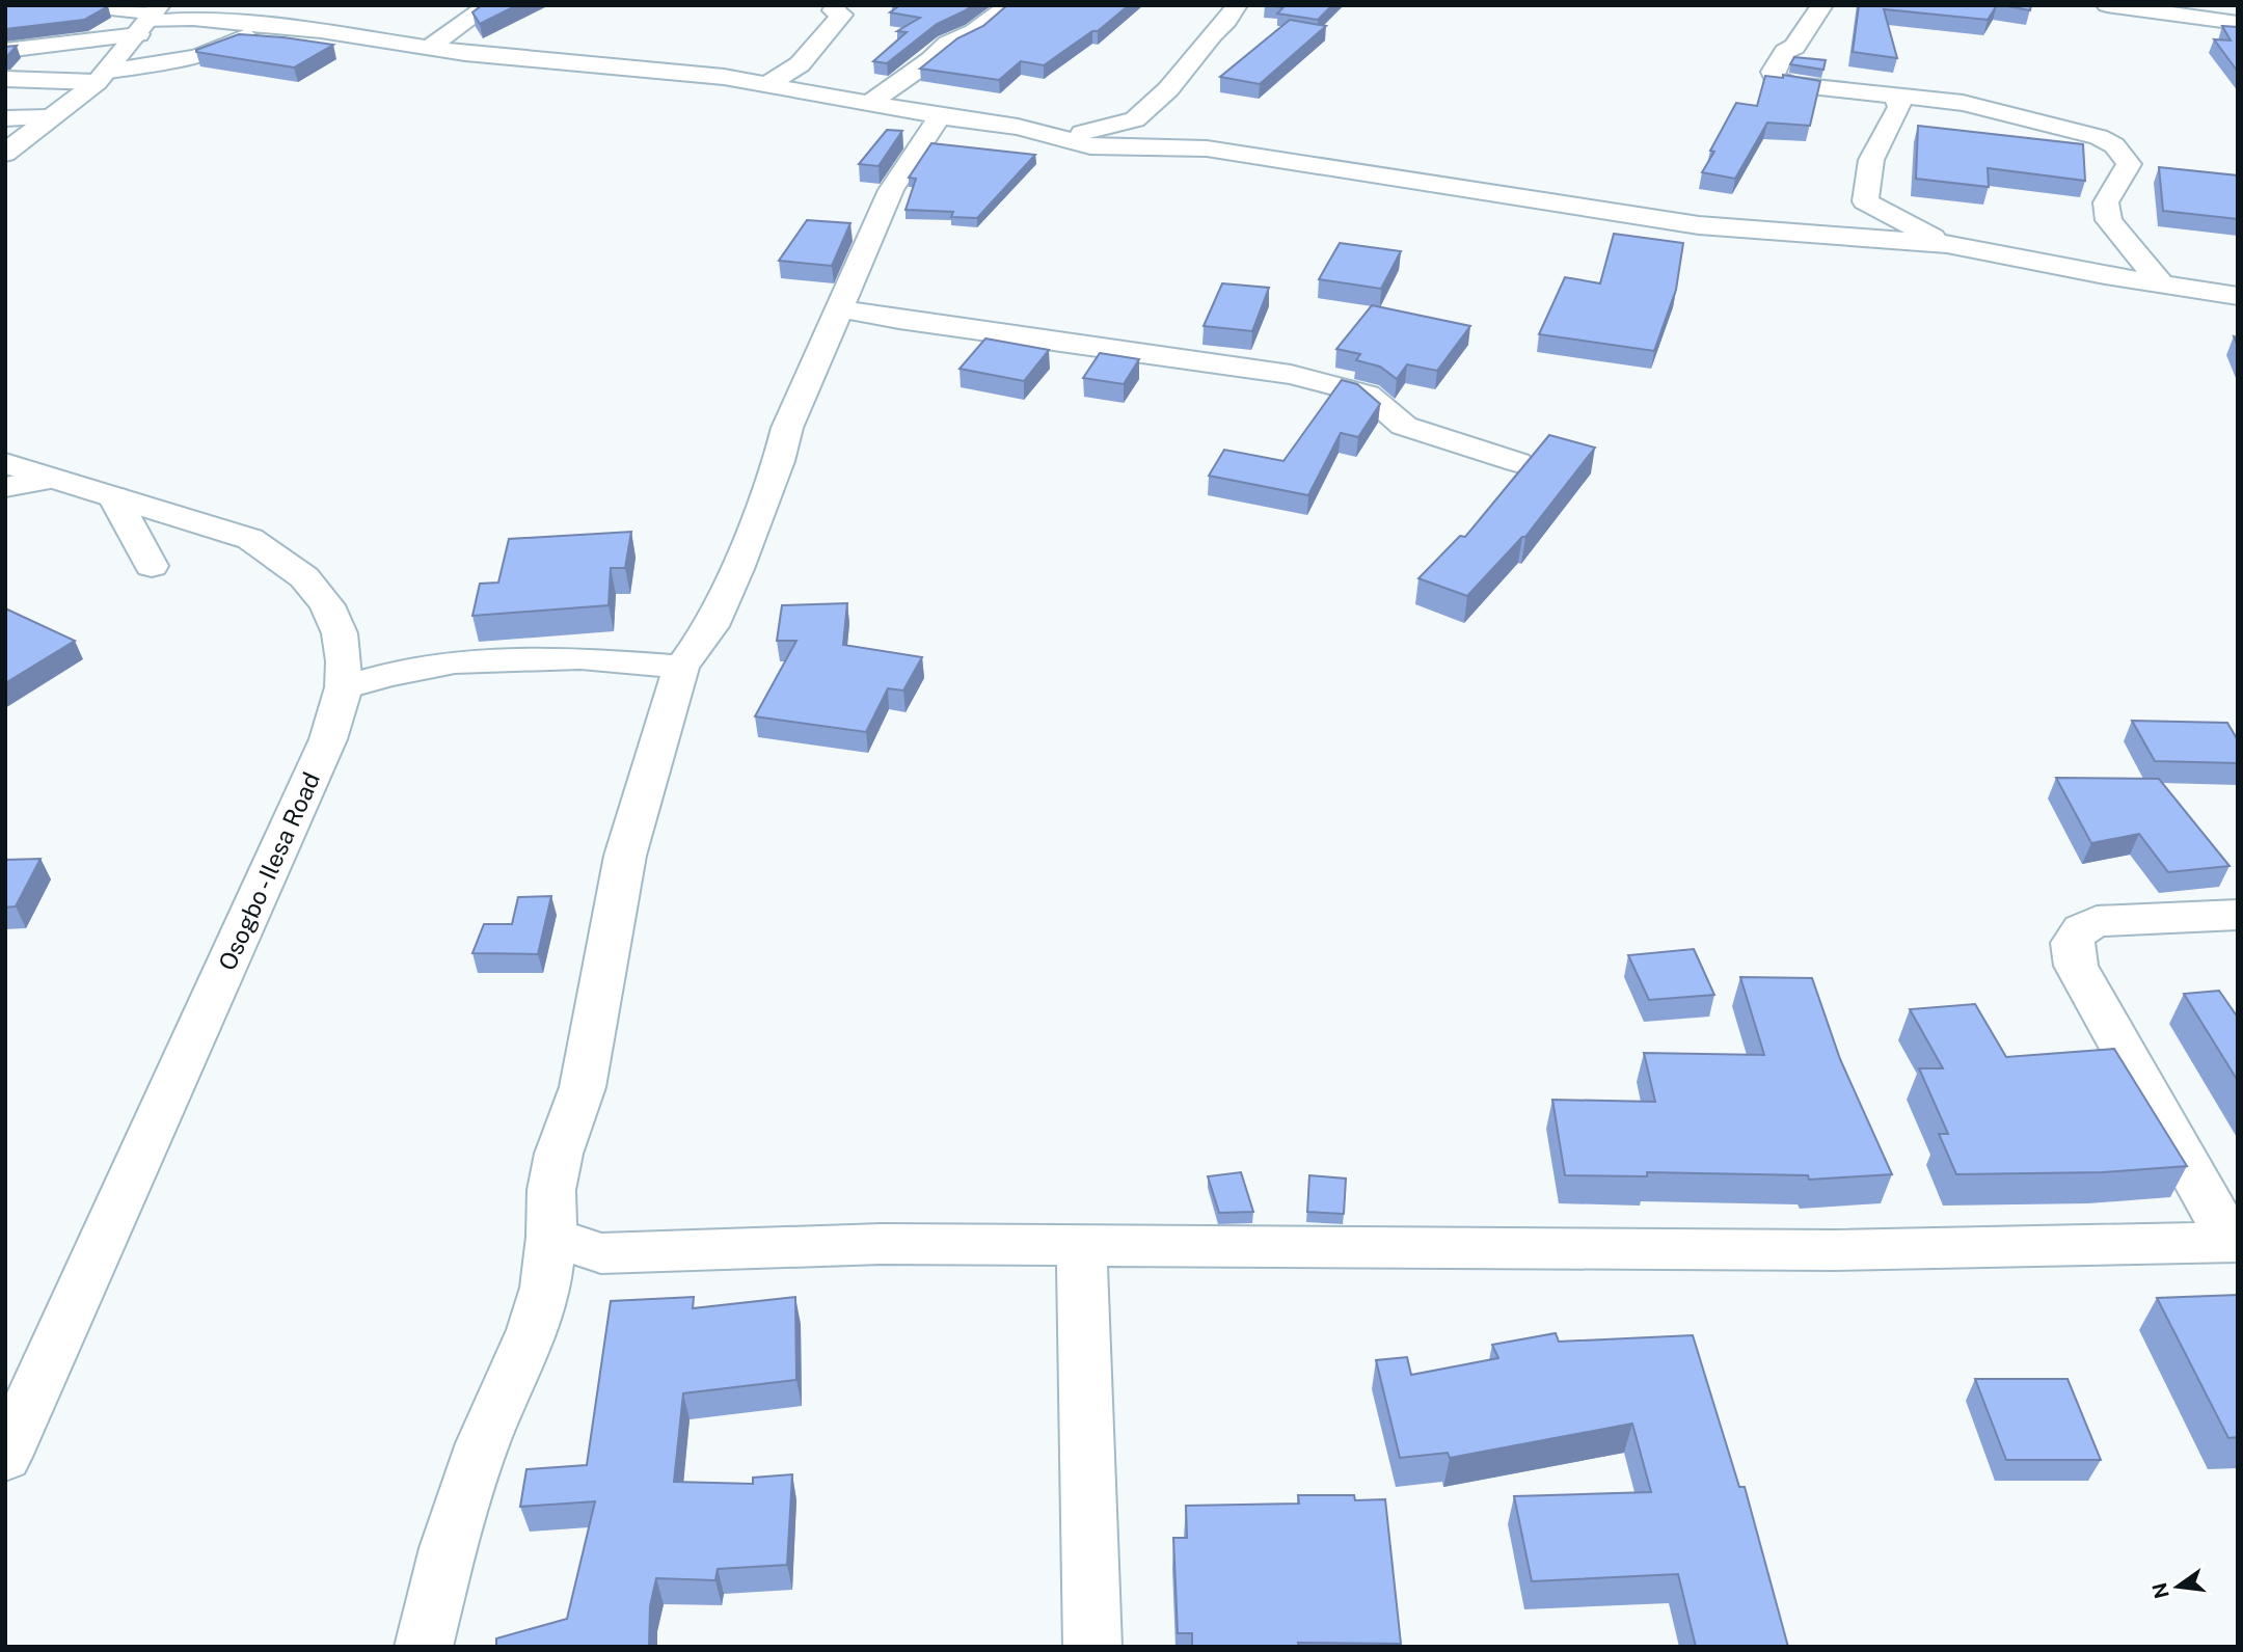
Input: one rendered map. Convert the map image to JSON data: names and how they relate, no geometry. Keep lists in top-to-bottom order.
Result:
{
  "streets": {
    "street": ["Osogbo - Ilesa Road"]
  },
  "north": "left"
}
